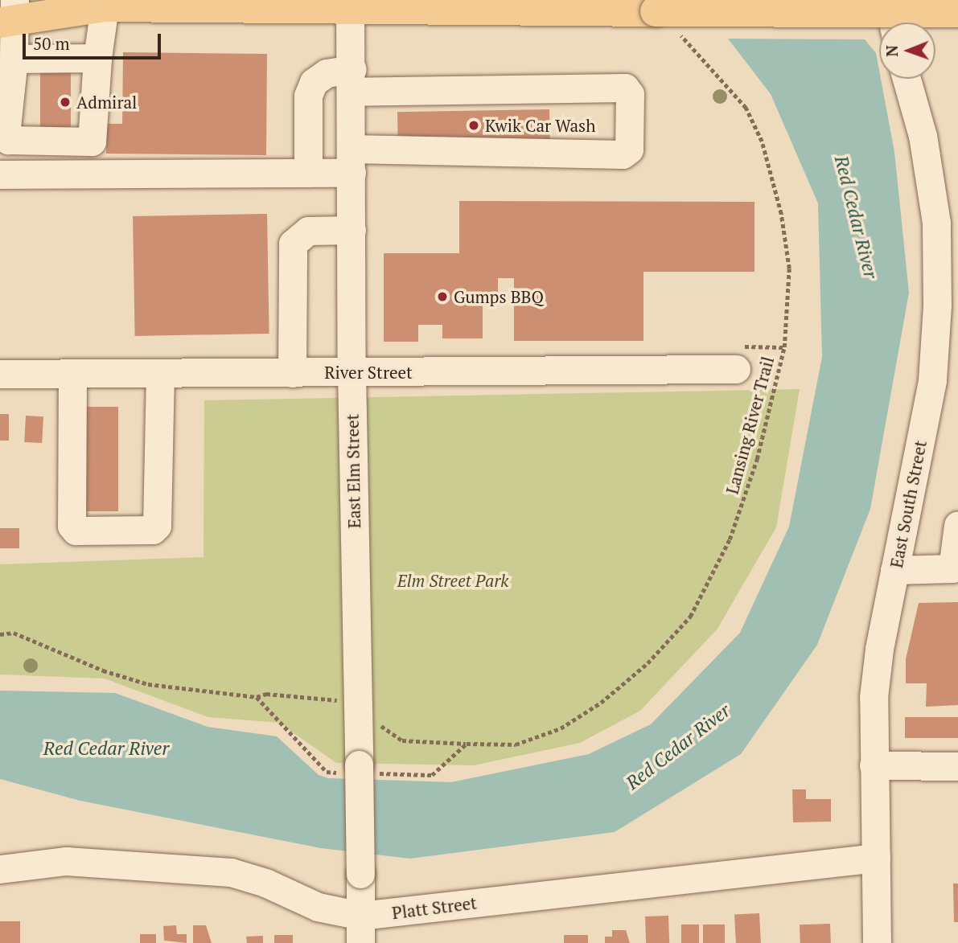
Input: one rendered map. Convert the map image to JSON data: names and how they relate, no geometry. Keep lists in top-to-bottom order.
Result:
{
  "streets": {
    "street": [
      "River Street",
      "East Elm Street",
      "East South Street",
      "Platt Street"
    ],
    "path": ["Lansing River Trail"]
  },
  "crossings": [
    ["River Street", "East Elm Street"],
    ["East Elm Street", "Platt Street"],
    ["East South Street", "Platt Street"]
  ],
  "water": ["Red Cedar River"],
  "parks": ["Elm Street Park"],
  "places": ["Admiral", "Kwik Car Wash", "Gumps BBQ"],
  "scale_bar": "50 m",
  "north": "left"
}
